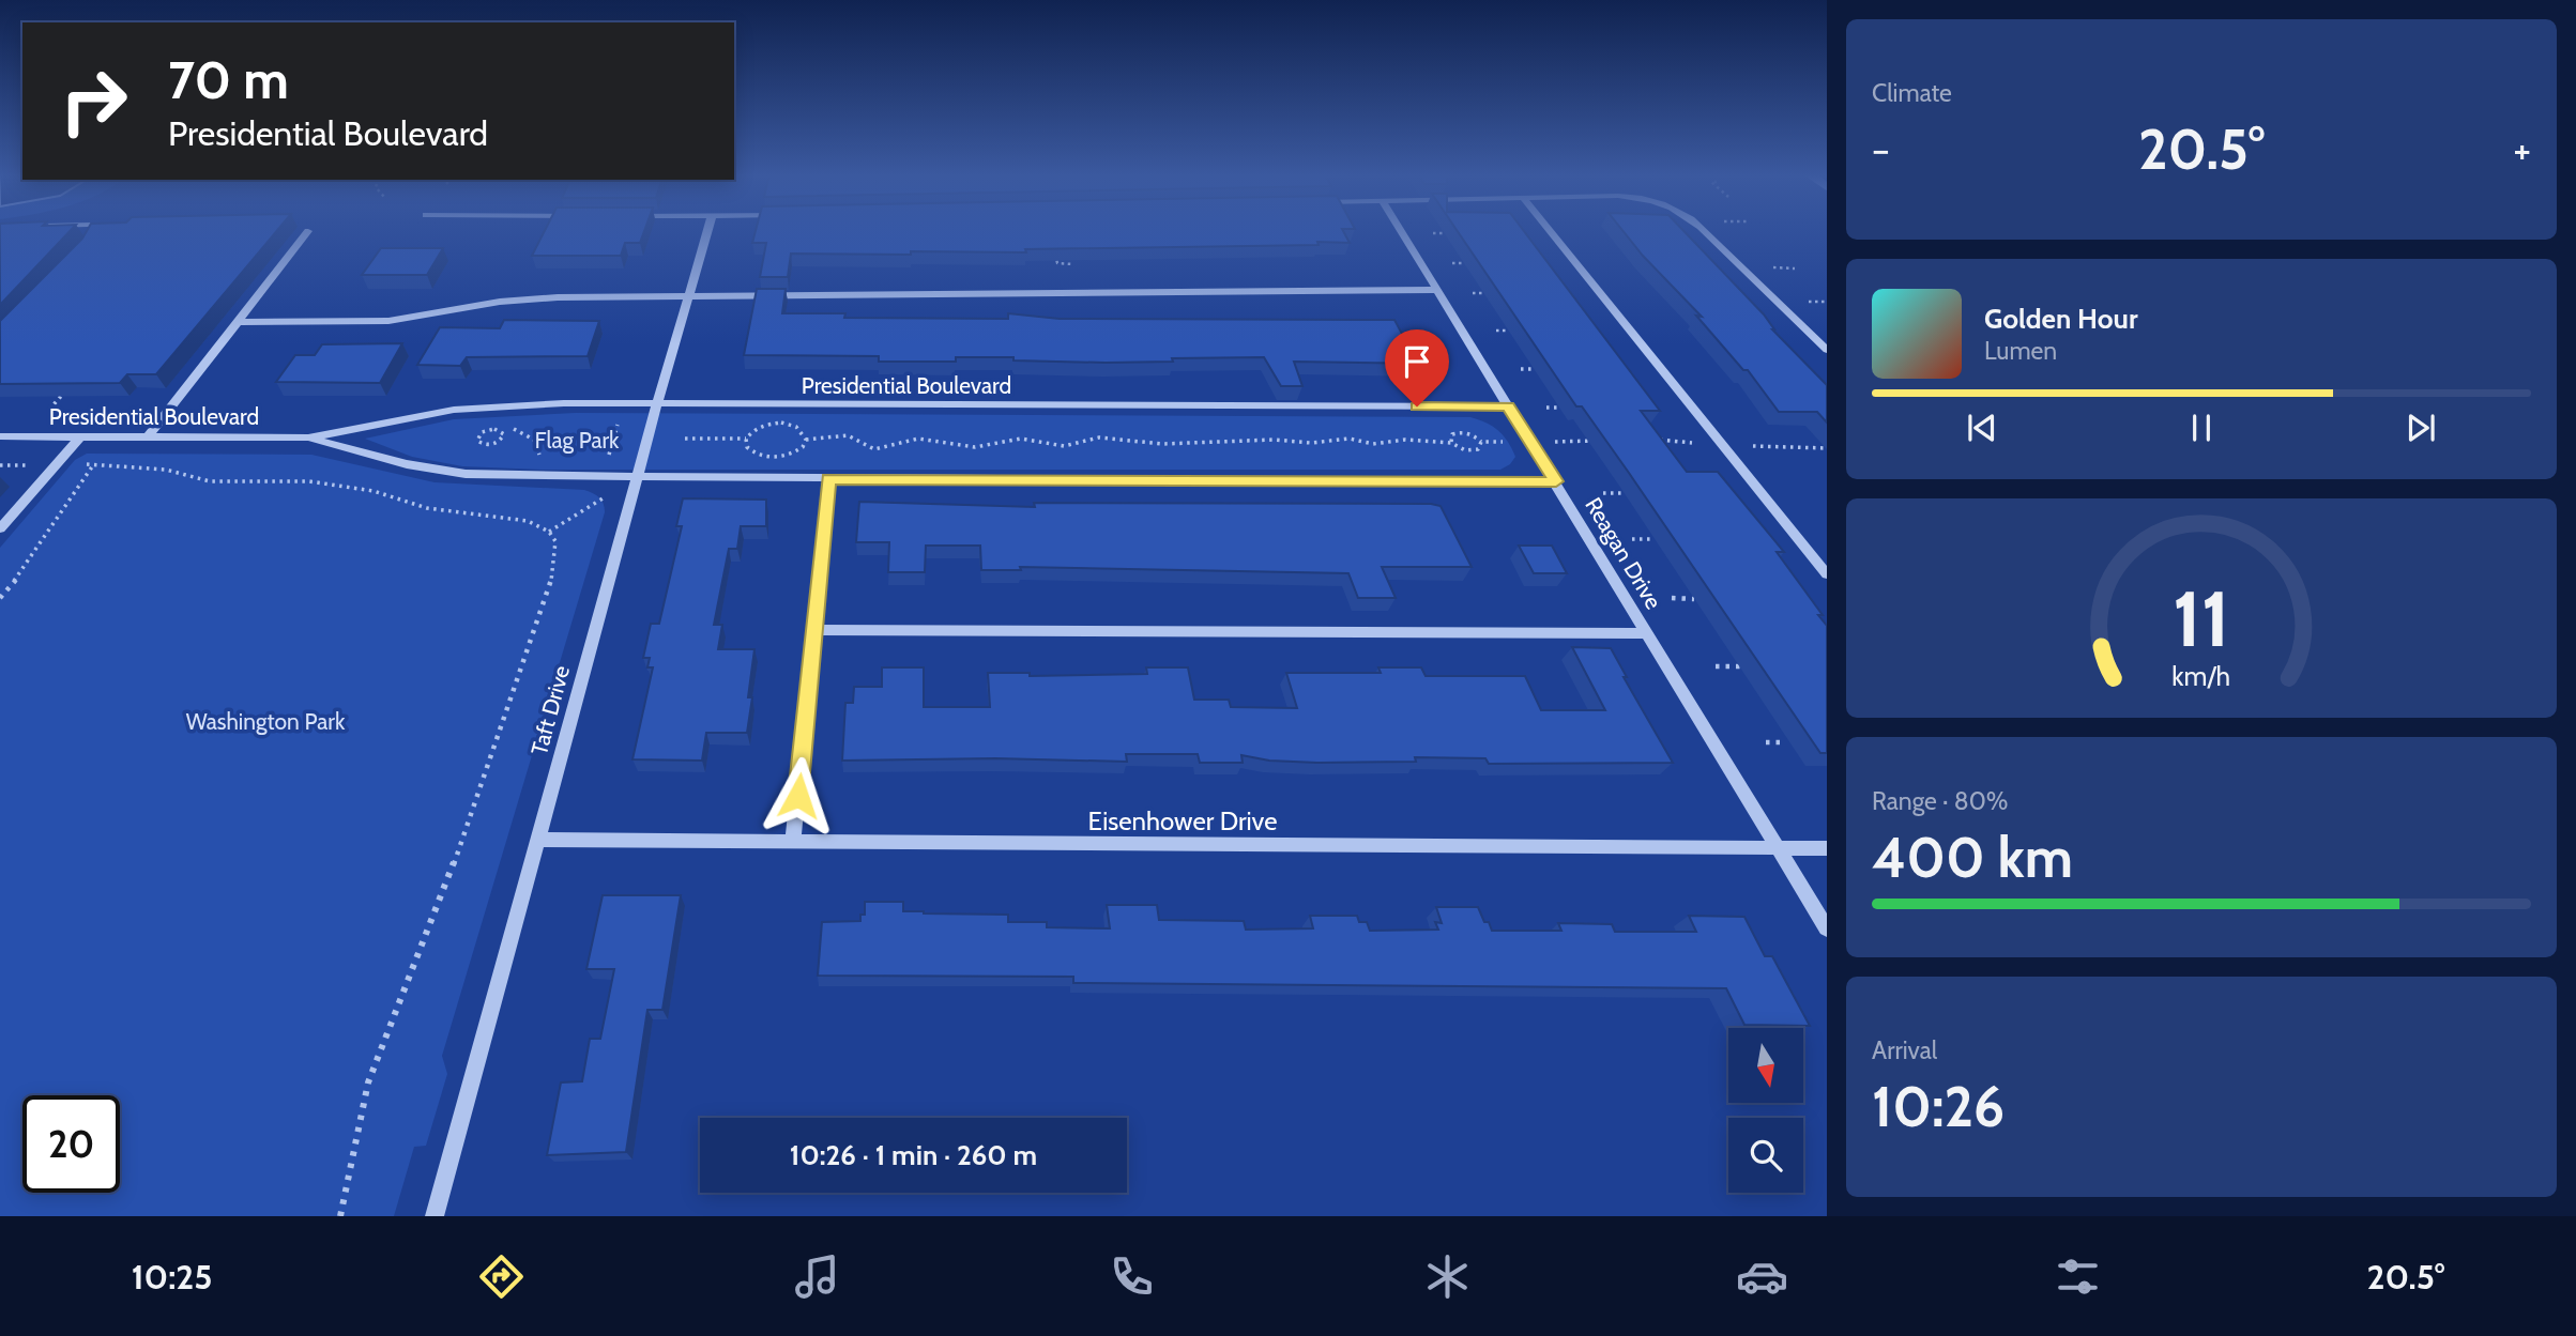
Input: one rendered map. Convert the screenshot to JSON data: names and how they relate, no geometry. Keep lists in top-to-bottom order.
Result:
{
  "streets": {
    "street": [
      "Presidential Boulevard",
      "Reagan Drive",
      "Taft Drive",
      "Eisenhower Drive"
    ]
  },
  "crossings": [
    ["Presidential Boulevard", "Reagan Drive"],
    ["Presidential Boulevard", "Taft Drive"],
    ["Reagan Drive", "Eisenhower Drive"],
    ["Taft Drive", "Eisenhower Drive"]
  ],
  "parks": ["Flag Park", "Washington Park"],
  "north": "bottom",
  "page": {
    "tile": [
      "Climate",
      ["Range · 80%", "400 km"],
      ["Arrival", "10:26"]
    ],
    "turn": ["70 m", "Presidential Boulevard"],
    "heat": ["−", "20.5°", "+"],
    "song": ["Golden Hour", "Lumen"],
    "limit": "20",
    "trip": "10:26 · 1 min · 260 m",
    "tabs": ["10:25", "20.5°"],
    "gauge": ["11", "km/h"]
  }
}
